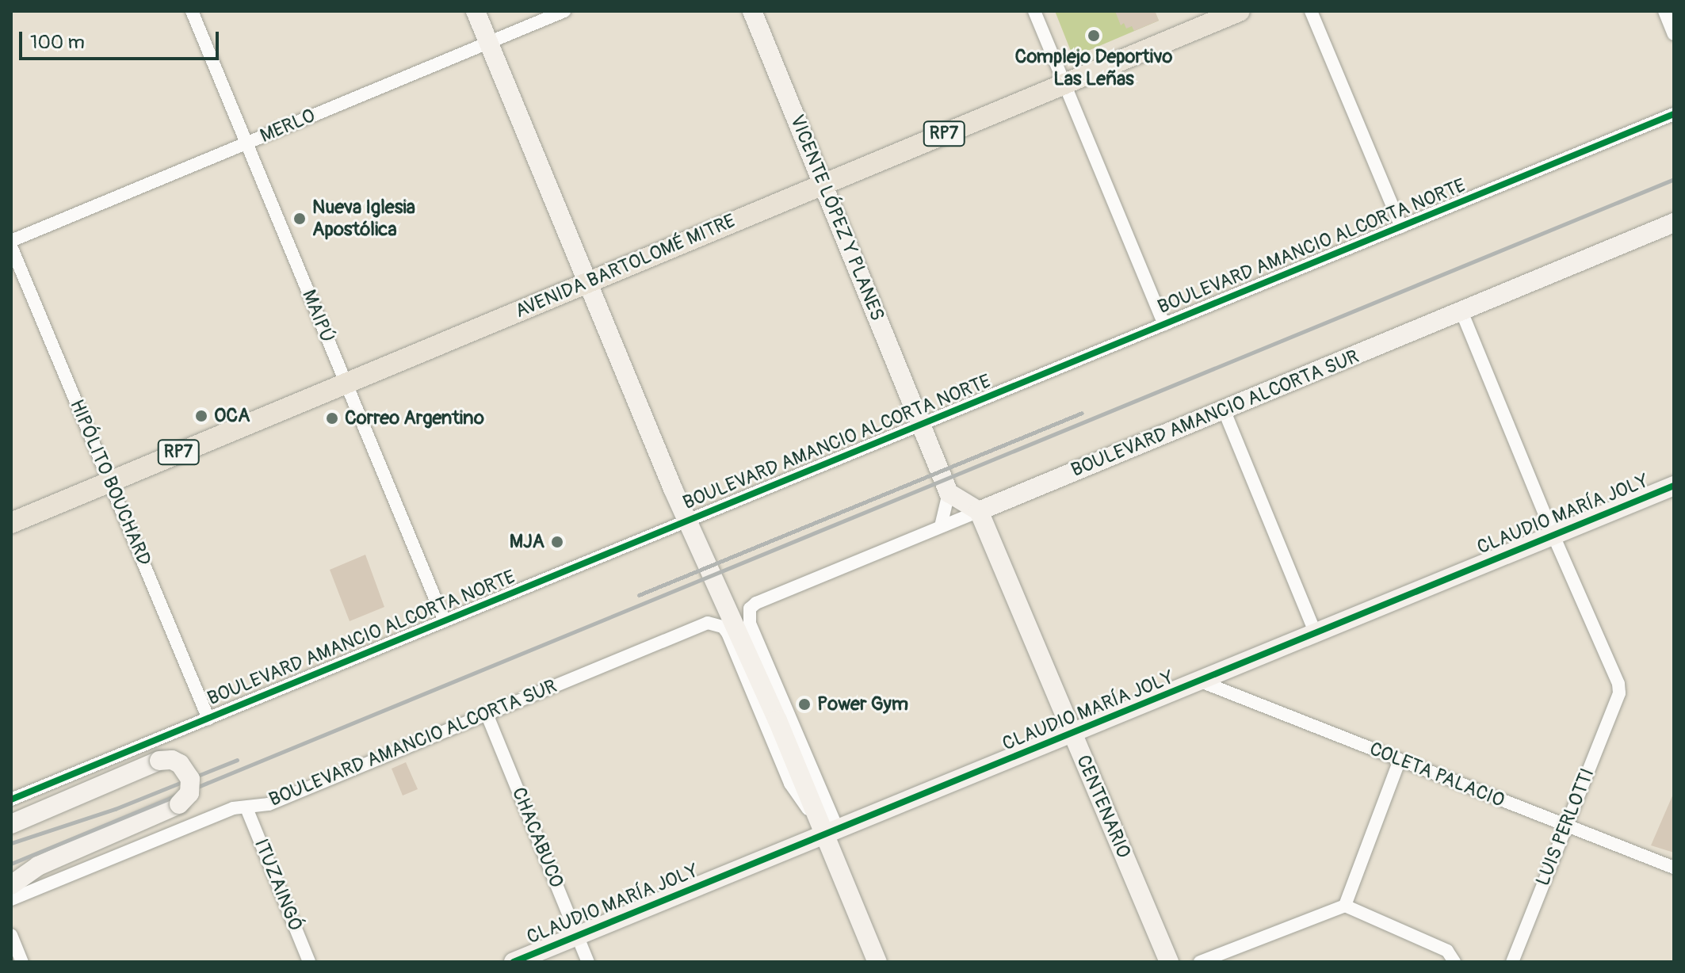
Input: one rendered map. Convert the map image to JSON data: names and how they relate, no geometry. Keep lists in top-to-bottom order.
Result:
{
  "streets": {
    "main road": ["RP7", "AVENIDA BARTOLOMÉ MITRE"],
    "street": [
      "MERLO",
      "VICENTE LÓPEZ Y PLANES",
      "BOULEVARD AMANCIO ALCORTA NORTE",
      "MAIPÚ",
      "BOULEVARD AMANCIO ALCORTA SUR",
      "HIPÓLITO BOUCHARD",
      "CLAUDIO MARÍA JOLY",
      "COLETA PALACIO",
      "CENTENARIO",
      "LUIS PERLOTTI",
      "CHACABUCO",
      "ITUZAINGÓ"
    ]
  },
  "crossings": [
    ["MERLO", "MAIPÚ"],
    ["VICENTE LÓPEZ Y PLANES", "BOULEVARD AMANCIO ALCORTA NORTE"],
    ["VICENTE LÓPEZ Y PLANES", "AVENIDA BARTOLOMÉ MITRE"],
    ["BOULEVARD AMANCIO ALCORTA NORTE", "MAIPÚ"],
    ["BOULEVARD AMANCIO ALCORTA NORTE", "HIPÓLITO BOUCHARD"],
    ["AVENIDA BARTOLOMÉ MITRE", "MAIPÚ"],
    ["AVENIDA BARTOLOMÉ MITRE", "HIPÓLITO BOUCHARD"],
    ["BOULEVARD AMANCIO ALCORTA SUR", "CLAUDIO MARÍA JOLY"],
    ["BOULEVARD AMANCIO ALCORTA SUR", "CENTENARIO"],
    ["BOULEVARD AMANCIO ALCORTA SUR", "CHACABUCO"],
    ["BOULEVARD AMANCIO ALCORTA SUR", "ITUZAINGÓ"],
    ["CLAUDIO MARÍA JOLY", "COLETA PALACIO"],
    ["CLAUDIO MARÍA JOLY", "CENTENARIO"],
    ["CLAUDIO MARÍA JOLY", "LUIS PERLOTTI"],
    ["CLAUDIO MARÍA JOLY", "CHACABUCO"],
    ["COLETA PALACIO", "LUIS PERLOTTI"]
  ],
  "places": [
    "Complejo Deportivo Las Leñas",
    "Nueva Iglesia Apostólica",
    "OCA",
    "Correo Argentino",
    "MJA",
    "Power Gym"
  ],
  "scale_bar": "100 m"
}
